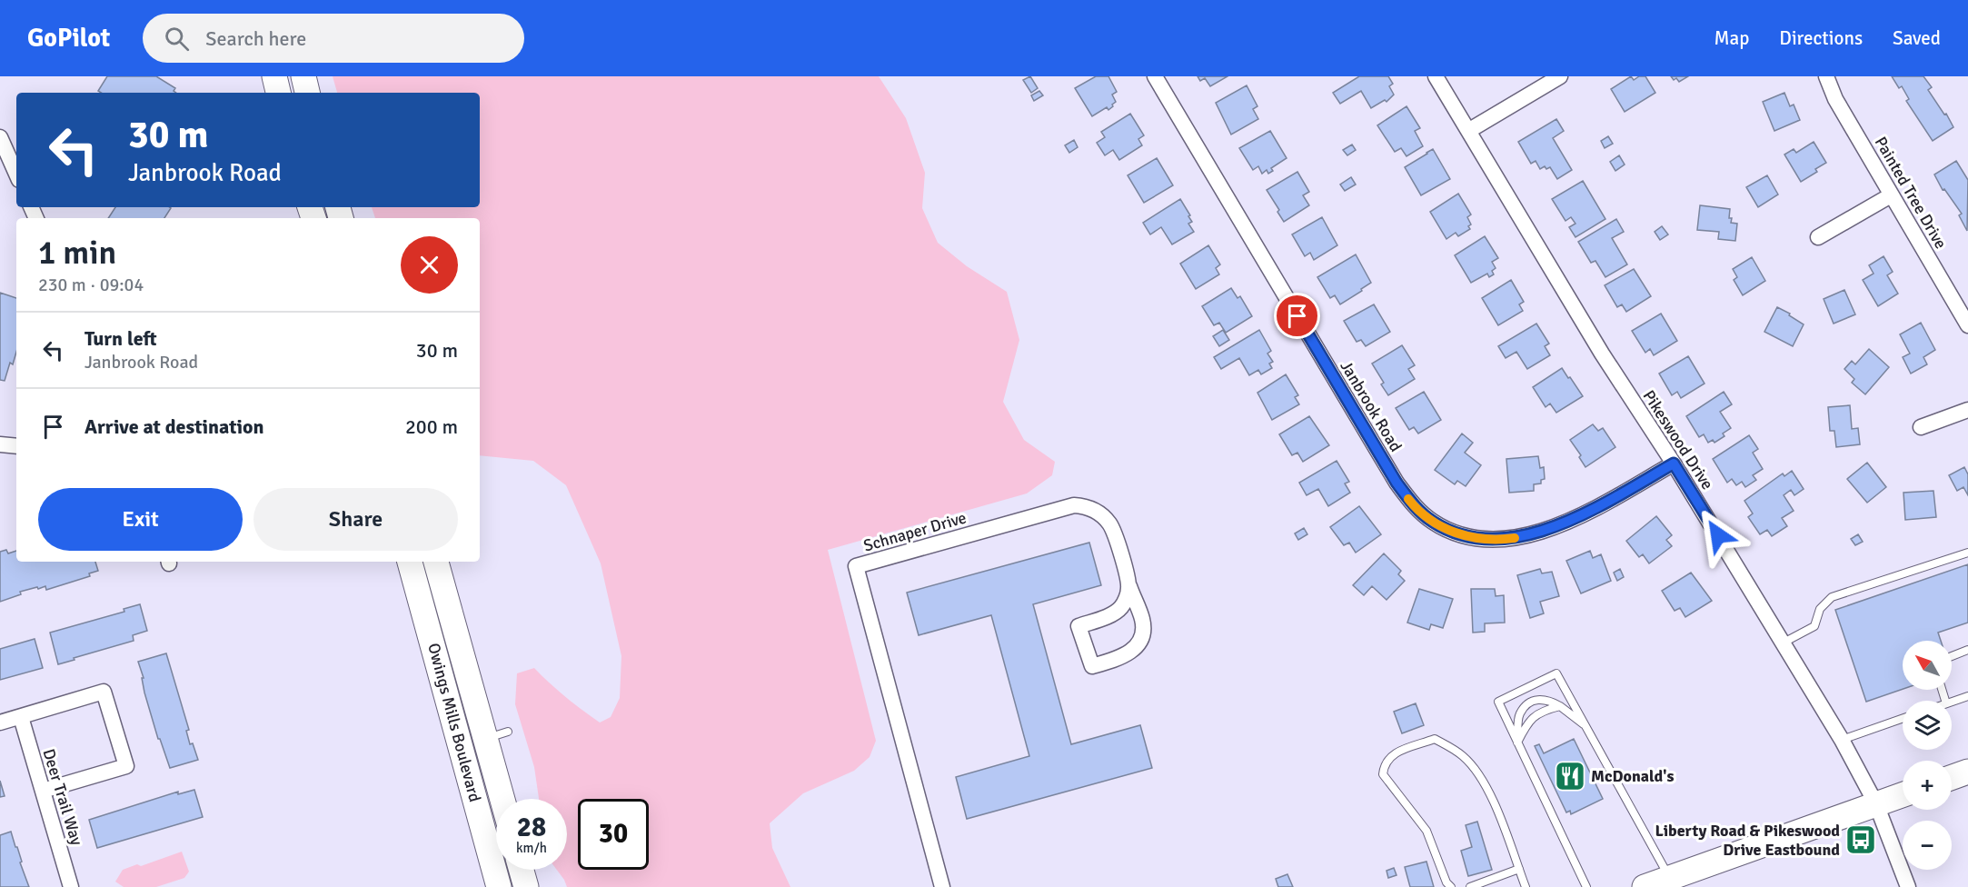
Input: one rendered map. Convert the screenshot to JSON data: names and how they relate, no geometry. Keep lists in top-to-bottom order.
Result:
{
  "streets": {
    "main road": ["Owings Mills Boulevard"],
    "street": [
      "Painted Tree Drive",
      "Janbrook Road",
      "Pikeswood Drive",
      "Schnaper Drive",
      "Deer Trail Way"
    ]
  },
  "crossings": [
    ["Janbrook Road", "Pikeswood Drive"]
  ],
  "places": {
    "restaurant": ["McDonald's"],
    "bus stop": ["Liberty Road & Pikeswood Drive Eastbound"]
  },
  "north": "top left",
  "page": {
    "header": "GoPilot",
    "search": "Search here",
    "nav": ["Map", "Directions", "Saved"],
    "turn": ["30 m", "Janbrook Road"],
    "heading": ["1 min", "230 m · 09:04"],
    "list": [
      {
        "name": "Turn left",
        "note": "Janbrook Road",
        "value": "30 m"
      },
      {
        "name": "Arrive at destination",
        "value": "200 m"
      }
    ],
    "buttons": ["Exit", "Share"],
    "map_buttons": ["+", "−"],
    "speed": "28 km/h",
    "limit": "30"
  }
}
